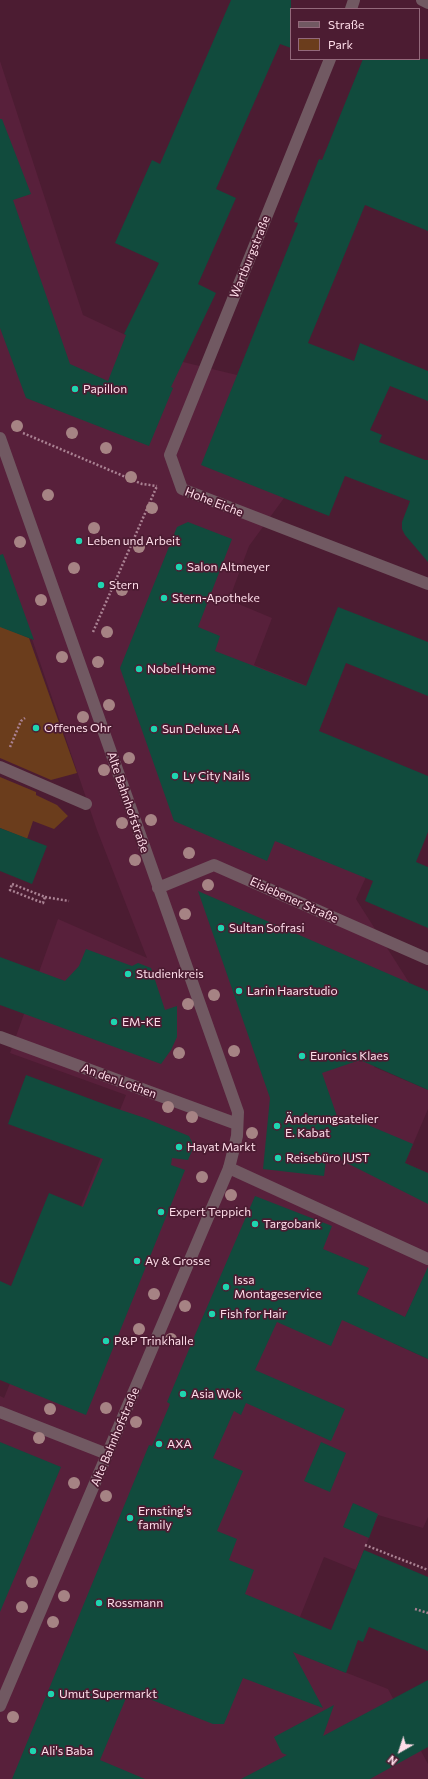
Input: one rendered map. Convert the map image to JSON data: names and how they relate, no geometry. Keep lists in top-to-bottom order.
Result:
{
  "streets": {
    "street": [
      "Wartburgstraße",
      "Hohe Eiche",
      "Alte Bahnhofstraße",
      "Eislebener Straße",
      "An den Lothen"
    ]
  },
  "crossings": [
    ["Alte Bahnhofstraße", "Eislebener Straße"],
    ["Alte Bahnhofstraße", "An den Lothen"]
  ],
  "places": [
    "Papillon",
    "Leben und Arbeit",
    "Salon Altmeyer",
    "Stern",
    "Stern-Apotheke",
    "Nobel Home",
    "Offenes Ohr",
    "Sun Deluxe LA",
    "Ly City Nails",
    "Sultan Sofrasi",
    "Studienkreis",
    "Larin Haarstudio",
    "EM-KE",
    "Euronics Klaes",
    "Änderungsatelier E. Kabat",
    "Hayat Markt",
    "Reisebüro JUST",
    "Expert Teppich",
    "Targobank",
    "Ay & Grosse",
    "Issa Montageservice",
    "Fish for Hair",
    "P&P Trinkhalle",
    "Asia Wok",
    "AXA",
    "Ernsting's family",
    "Rossmann",
    "Umut Supermarkt",
    "Ali's Baba"
  ],
  "legend": ["Straße", "Park"],
  "north": "bottom left"
}
